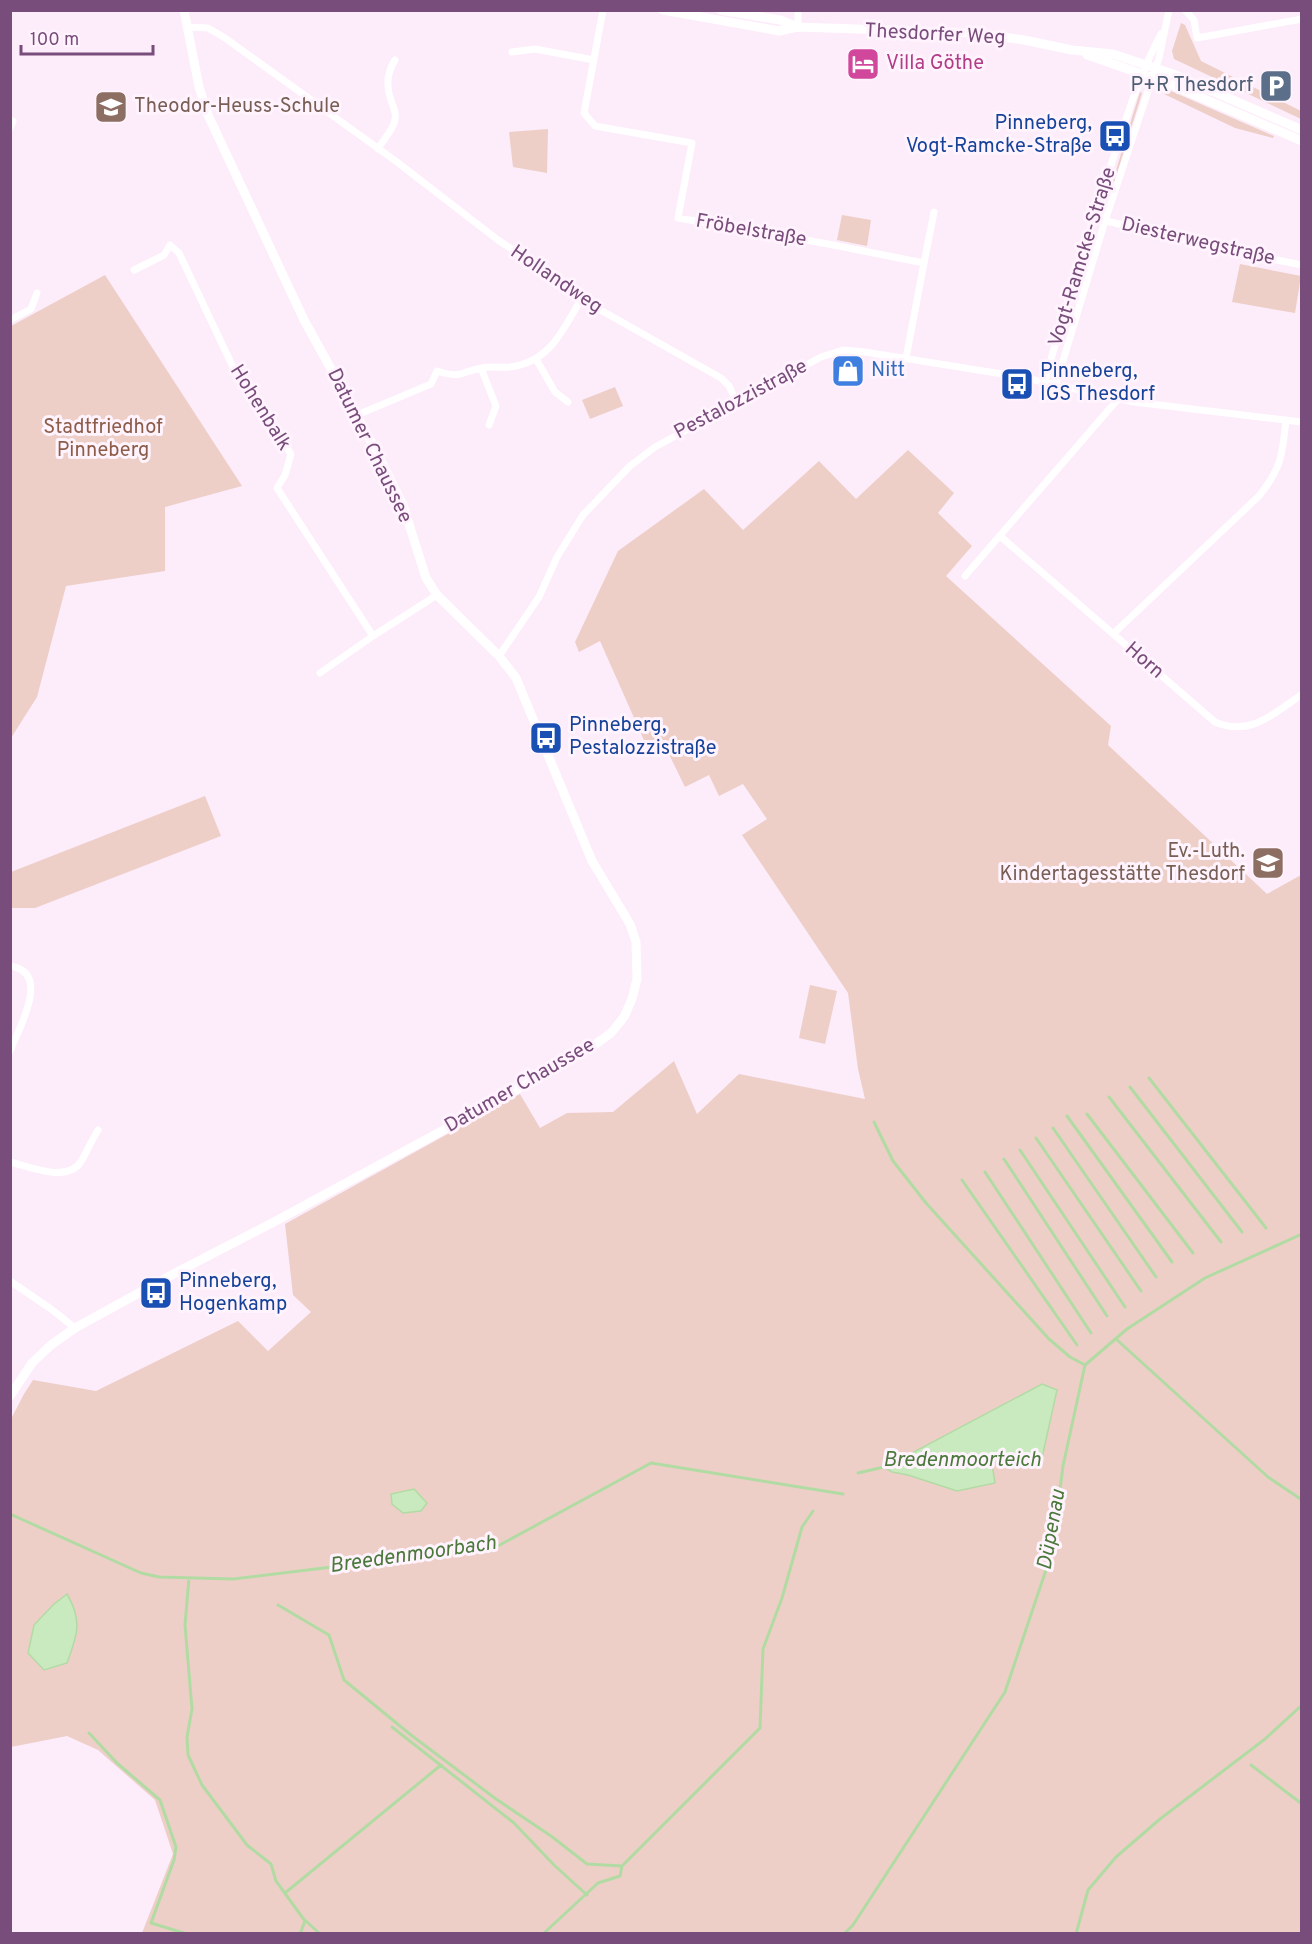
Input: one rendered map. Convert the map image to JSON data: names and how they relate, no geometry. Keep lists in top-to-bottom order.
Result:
{
  "streets": {
    "street": [
      "Thesdorfer Weg",
      "Fröbelstraße",
      "Diesterwegstraße",
      "Vogt-Ramcke-Straße",
      "Hollandweg",
      "Pestalozzistraße",
      "Hohenbalk",
      "Datumer Chaussee",
      "Horn"
    ]
  },
  "crossings": [
    ["Thesdorfer Weg", "Vogt-Ramcke-Straße"],
    ["Diesterwegstraße", "Vogt-Ramcke-Straße"],
    ["Vogt-Ramcke-Straße", "Pestalozzistraße"],
    ["Hollandweg", "Pestalozzistraße"],
    ["Hollandweg", "Datumer Chaussee"],
    ["Pestalozzistraße", "Datumer Chaussee"]
  ],
  "water": ["Bredenmoorteich", "Düpenau", "Breedenmoorbach"],
  "parks": ["Stadtfriedhof Pinneberg"],
  "places": {
    "hotel": ["Villa Göthe"],
    "parking": ["P+R Thesdorf"],
    "school or university": ["Theodor-Heuss-Schule", "Ev.-Luth. Kindertagesstätte Thesdorf"],
    "bus stop": [
      "Pinneberg, Vogt-Ramcke-Straße",
      "Pinneberg, IGS Thesdorf",
      "Pinneberg, Pestalozzistraße",
      "Pinneberg, Hogenkamp"
    ],
    "shop": ["Nitt"]
  },
  "scale_bar": "100 m"
}
